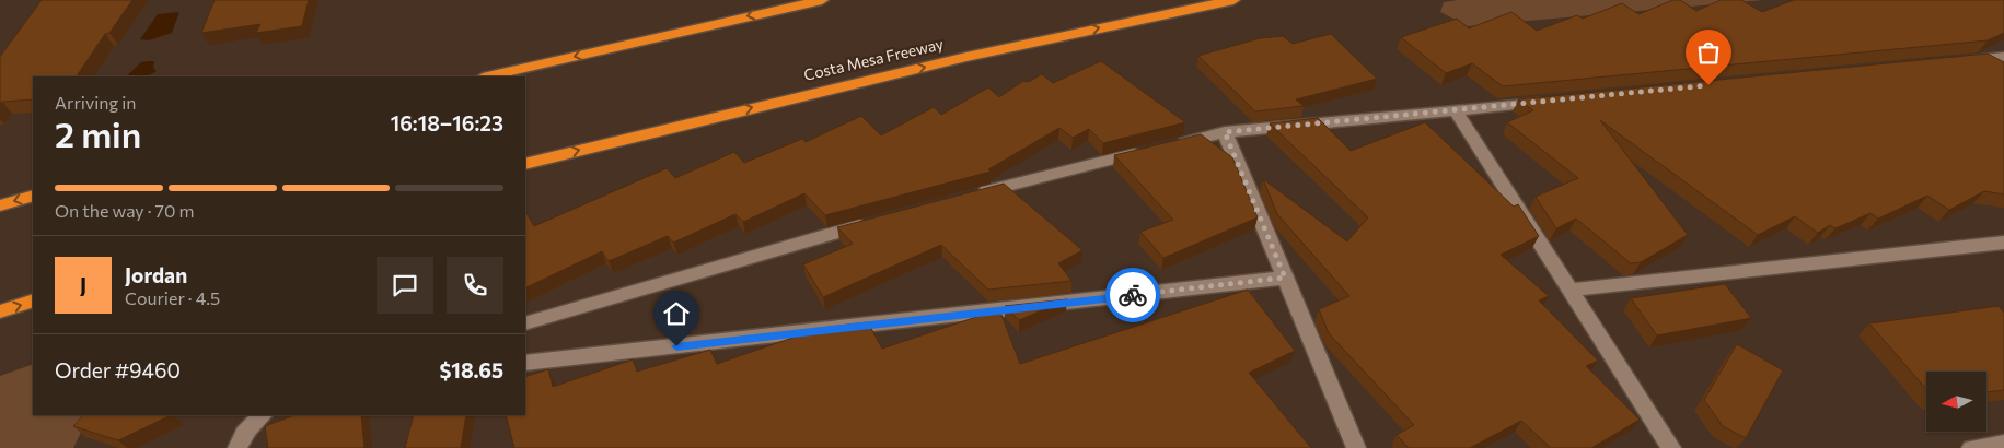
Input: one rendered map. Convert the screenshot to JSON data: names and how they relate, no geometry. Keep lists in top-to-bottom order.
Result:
{
  "streets": {
    "highway": ["Costa Mesa Freeway"]
  },
  "north": "left",
  "page": {
    "heading": ["2 min", "Arriving in", "16:18–16:23"],
    "panel": [
      "Jordan",
      "Courier · 4.5",
      "Order #9460",
      "$18.65"
    ],
    "bar": "On the way · 70 m",
    "round": "J"
  }
}
